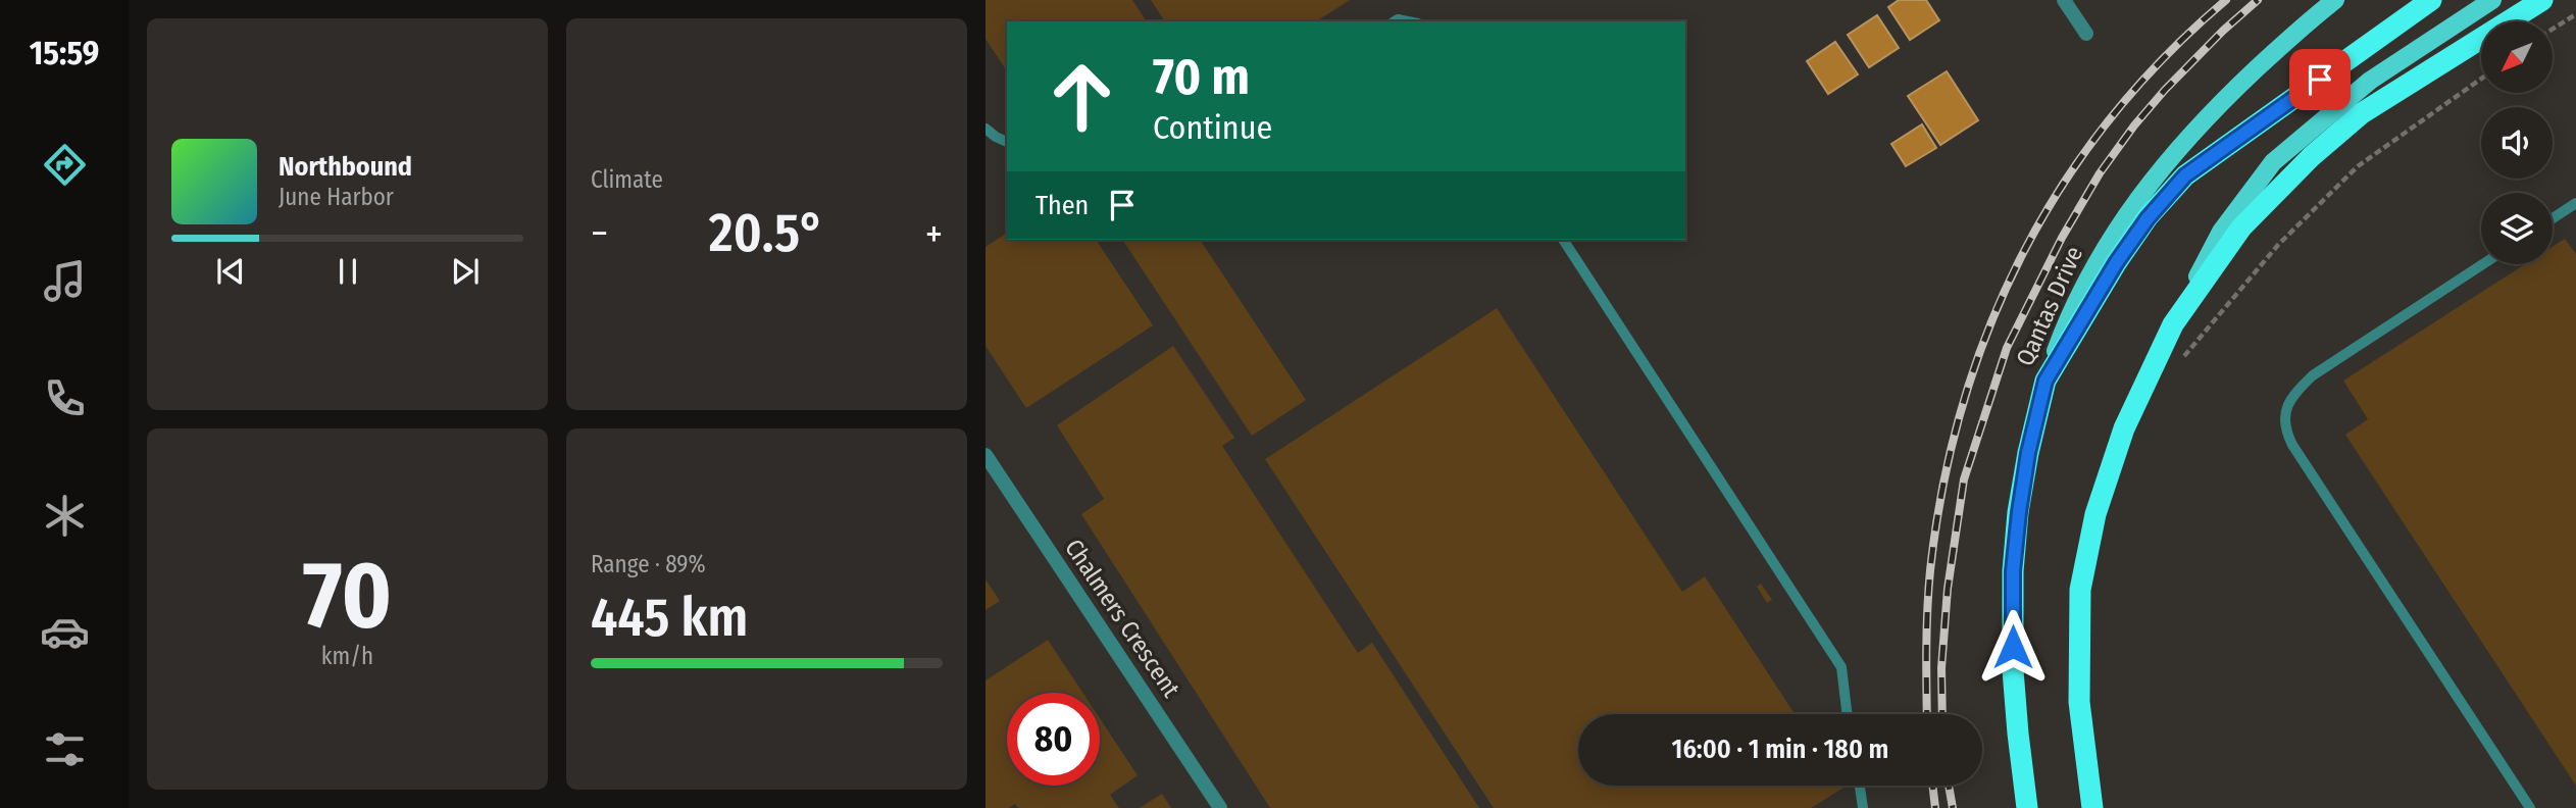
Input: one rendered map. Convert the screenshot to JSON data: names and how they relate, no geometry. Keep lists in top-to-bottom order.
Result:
{
  "streets": {
    "highway": ["Qantas Drive"],
    "street": ["Chalmers Crescent"]
  },
  "north": "bottom left",
  "page": {
    "tabs": "15:59",
    "tile": [
      "Climate",
      ["70", "km/h"],
      ["Range · 89%", "445 km"]
    ],
    "turn": ["70 m", "Continue"],
    "song": ["Northbound", "June Harbor"],
    "then": "Then",
    "heat": ["−", "20.5°", "+"],
    "limit": "80",
    "trip": "16:00 · 1 min · 180 m"
  }
}
